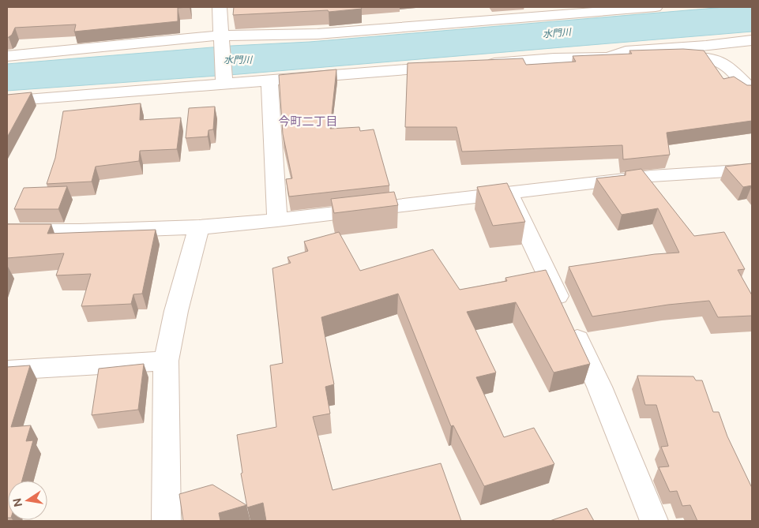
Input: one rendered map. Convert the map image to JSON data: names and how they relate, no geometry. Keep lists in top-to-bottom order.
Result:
{
  "districts": ["今町二丁目"],
  "water": ["水門川"],
  "north": "left"
}
